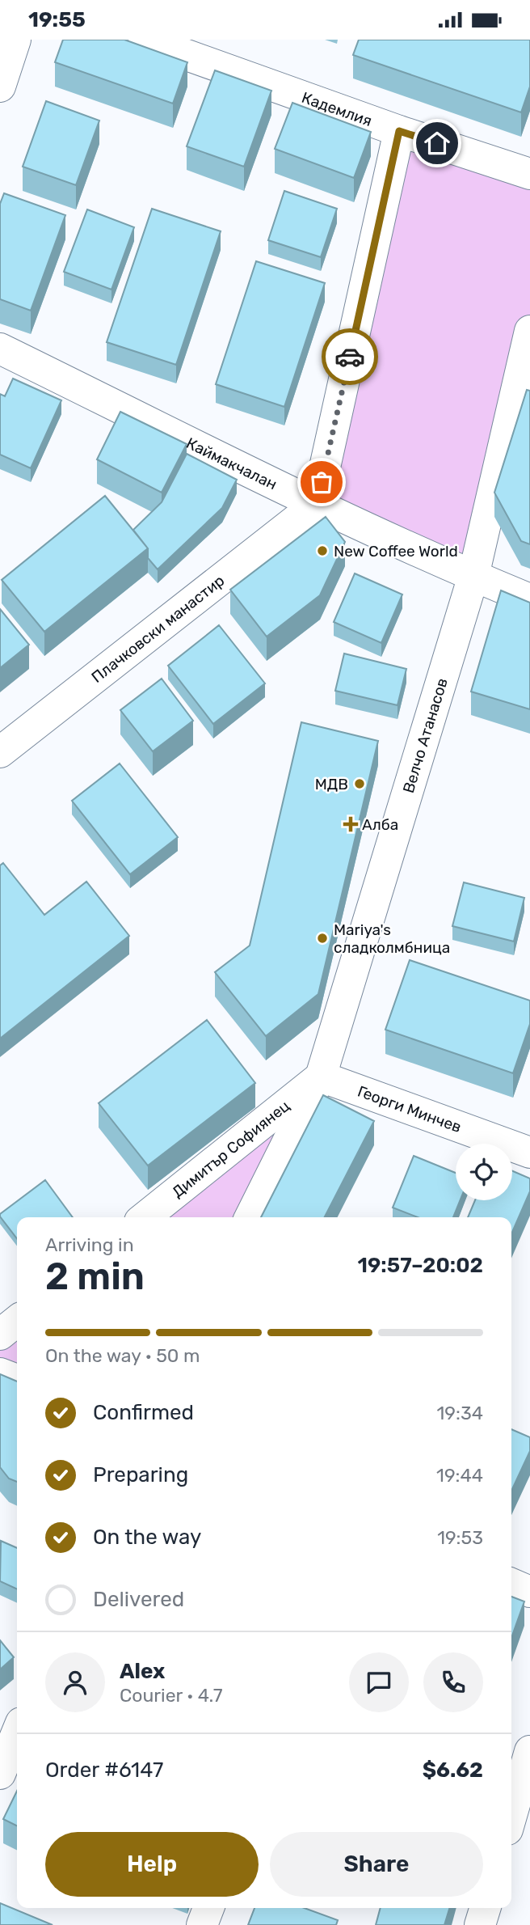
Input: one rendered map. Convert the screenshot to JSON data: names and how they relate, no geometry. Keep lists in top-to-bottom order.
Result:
{
  "streets": {
    "street": [
      "Кадемлия",
      "Каймакчалан",
      "Плачковски манастир",
      "Велчо Атанасов",
      "Георги Минчев",
      "Димитър Софиянец"
    ]
  },
  "crossings": [
    ["Каймакчалан", "Плачковски манастир"],
    ["Каймакчалан", "Велчо Атанасов"],
    ["Велчо Атанасов", "Георги Минчев"],
    ["Велчо Атанасов", "Димитър Софиянец"],
    ["Георги Минчев", "Димитър Софиянец"]
  ],
  "places": {
    "other": ["New Coffee World", "МДВ", "Mariya's сладколмбница"],
    "health": ["Алба"]
  },
  "page": {
    "status": "19:55",
    "heading": ["2 min", "Arriving in", "19:57–20:02"],
    "panel": [
      "Alex",
      "Courier · 4.7",
      "Order #6147",
      "$6.62"
    ],
    "bar": "On the way · 50 m",
    "list": [
      ["Confirmed", "19:34"],
      ["Preparing", "19:44"],
      ["On the way", "19:53"],
      "Delivered"
    ],
    "buttons": ["Help", "Share"]
  }
}
